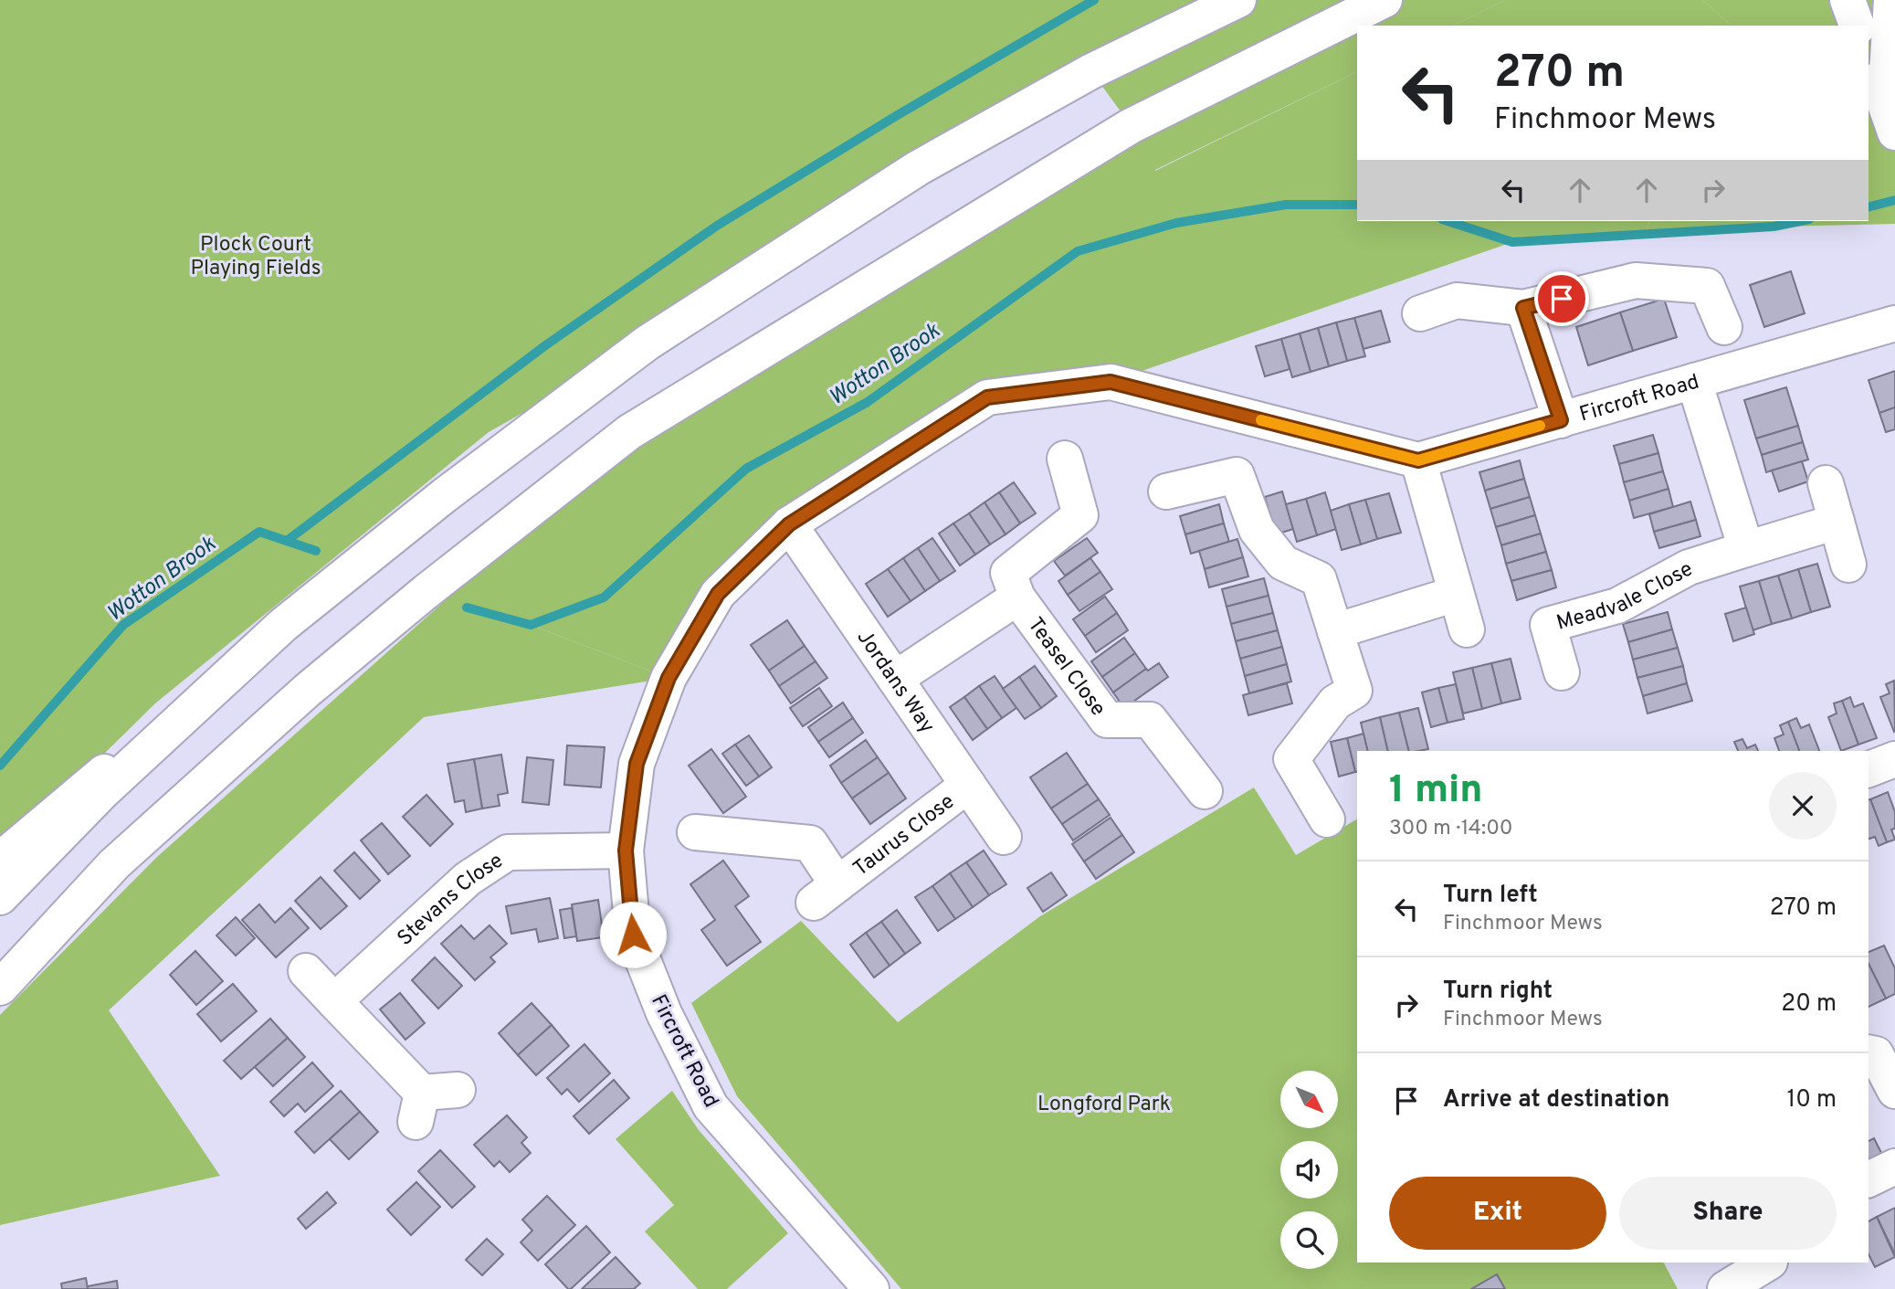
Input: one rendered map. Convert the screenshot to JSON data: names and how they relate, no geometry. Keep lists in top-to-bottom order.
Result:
{
  "streets": {
    "main road": [
      "Fircroft Road",
      "Meadvale Close",
      "Teasel Close",
      "Jordans Way",
      "Taurus Close",
      "Stevans Close"
    ]
  },
  "crossings": [
    ["Fircroft Road", "Jordans Way"],
    ["Fircroft Road", "Stevans Close"],
    ["Teasel Close", "Jordans Way"],
    ["Jordans Way", "Taurus Close"]
  ],
  "water": ["Wotton Brook"],
  "parks": ["Plock Court Playing Fields", "Longford Park"],
  "north": "bottom right",
  "page": {
    "turn": ["270 m", "Finchmoor Mews"],
    "heading": ["1 min", "300 m · 14:00"],
    "list": [
      {
        "name": "Turn left",
        "note": "Finchmoor Mews",
        "value": "270 m"
      },
      {
        "name": "Turn right",
        "note": "Finchmoor Mews",
        "value": "20 m"
      },
      {
        "name": "Arrive at destination",
        "value": "10 m"
      }
    ],
    "buttons": ["Exit", "Share"]
  }
}
